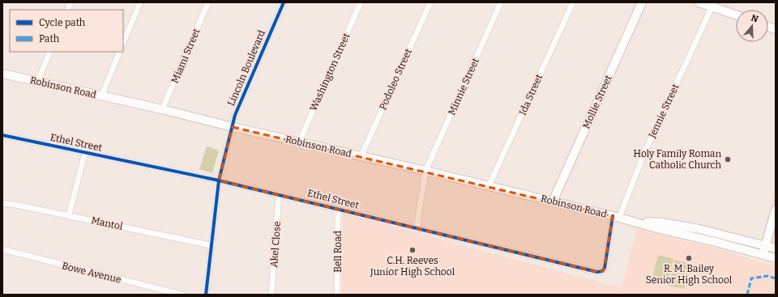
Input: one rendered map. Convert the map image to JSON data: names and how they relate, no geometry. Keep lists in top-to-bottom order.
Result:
{
  "streets": {
    "main road": ["Robinson Road", "Mollie Street"],
    "street": [
      "Miami Street",
      "Lincoln Boulevard",
      "Washington Street",
      "Podoleo Street",
      "Minnie Street",
      "Ida Street",
      "Jennie Street",
      "Ethel Street",
      "Mantol",
      "Akel Close",
      "Bell Road",
      "Bowe Avenue"
    ]
  },
  "crossings": [
    ["Miami Street", "Robinson Road"],
    ["Lincoln Boulevard", "Robinson Road"],
    ["Lincoln Boulevard", "Ethel Street"],
    ["Lincoln Boulevard", "Mantol"],
    ["Washington Street", "Robinson Road"],
    ["Podoleo Street", "Robinson Road"],
    ["Minnie Street", "Robinson Road"],
    ["Minnie Street", "Ethel Street"],
    ["Robinson Road", "Ida Street"],
    ["Robinson Road", "Mollie Street"],
    ["Robinson Road", "Jennie Street"],
    ["Robinson Road", "Ethel Street"],
    ["Jennie Street", "Ethel Street"],
    ["Ethel Street", "Akel Close"],
    ["Ethel Street", "Bell Road"]
  ],
  "places": ["Holy Family Roman Catholic Church", "C.H. Reeves Junior High School", "R. M. Bailey Senior High School"],
  "legend": ["Cycle path", "Path"],
  "north": "top"
}
